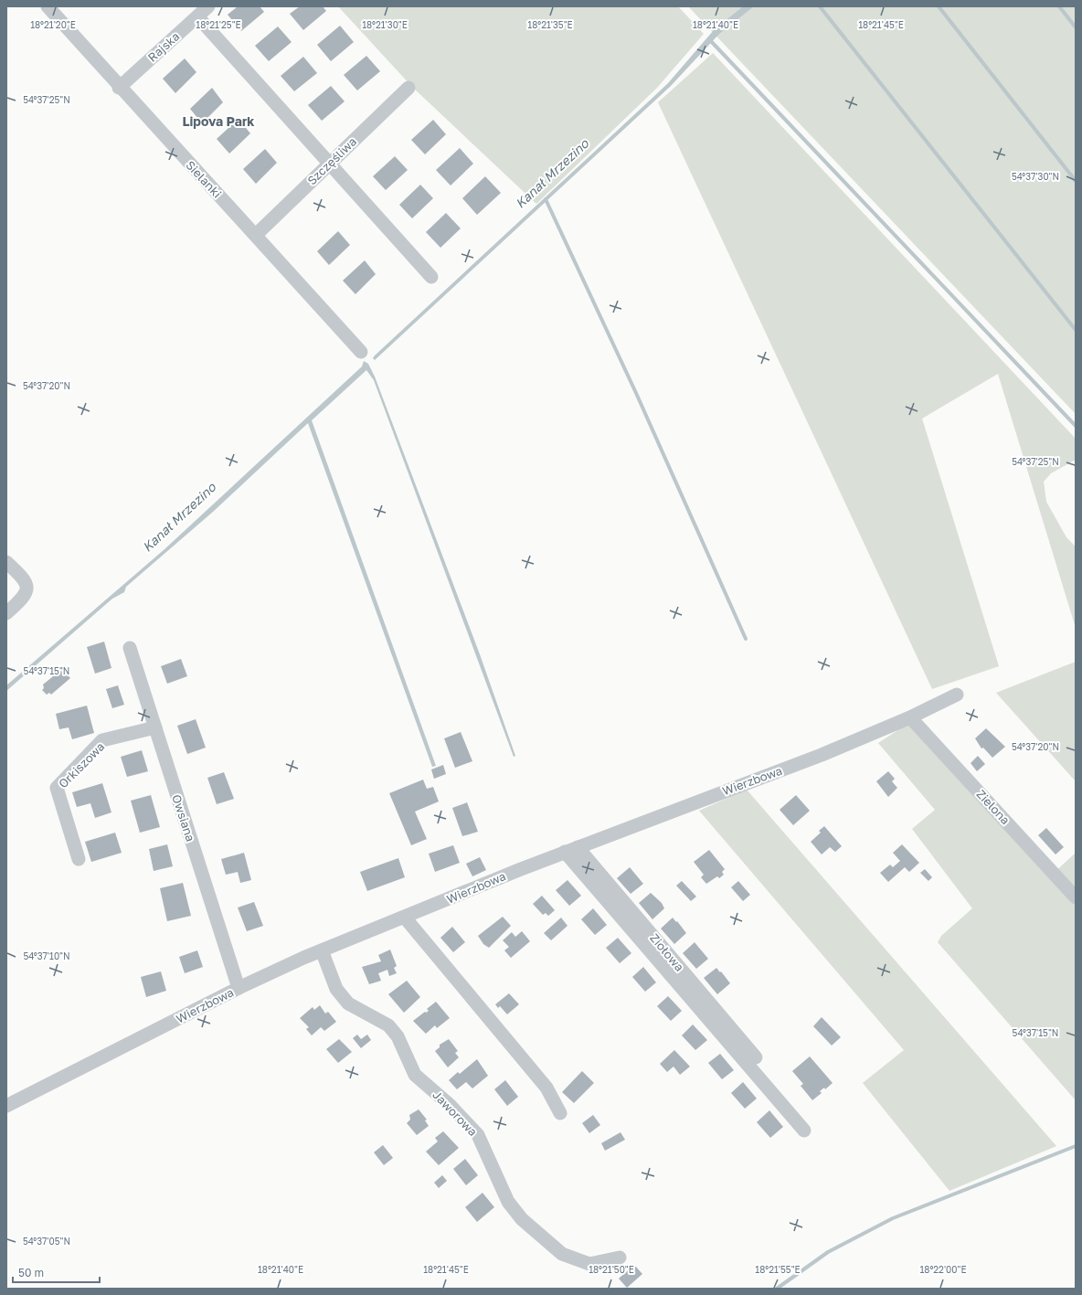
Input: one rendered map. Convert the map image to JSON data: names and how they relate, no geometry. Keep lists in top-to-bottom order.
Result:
{
  "streets": {
    "street": [
      "Rajska",
      "Szczęśliwa",
      "Sielanki",
      "Orkiszowa",
      "Wierzbowa",
      "Zielona",
      "Owsiana",
      "Ziołowa",
      "Jaworowa"
    ]
  },
  "crossings": [
    ["Rajska", "Sielanki"],
    ["Szczęśliwa", "Sielanki"],
    ["Orkiszowa", "Owsiana"],
    ["Wierzbowa", "Zielona"],
    ["Wierzbowa", "Owsiana"],
    ["Wierzbowa", "Ziołowa"],
    ["Wierzbowa", "Jaworowa"]
  ],
  "districts": ["Lipova Park"],
  "water": ["Kanał Mrzezino"],
  "scale_bar": "50 m",
  "coordinates": [
    "18°21'20\"E",
    "18°21'30\"E",
    "18°21'25\"E",
    "18°21'35\"E",
    "18°21'40\"E",
    "18°21'45\"E",
    "54°37'25\"N",
    "54°37'30\"N",
    "54°37'20\"N",
    "54°37'15\"N",
    "54°37'10\"N",
    "54°37'05\"N",
    "18°21'50\"E",
    "18°21'55\"E",
    "18°22'00\"E"
  ]
}
